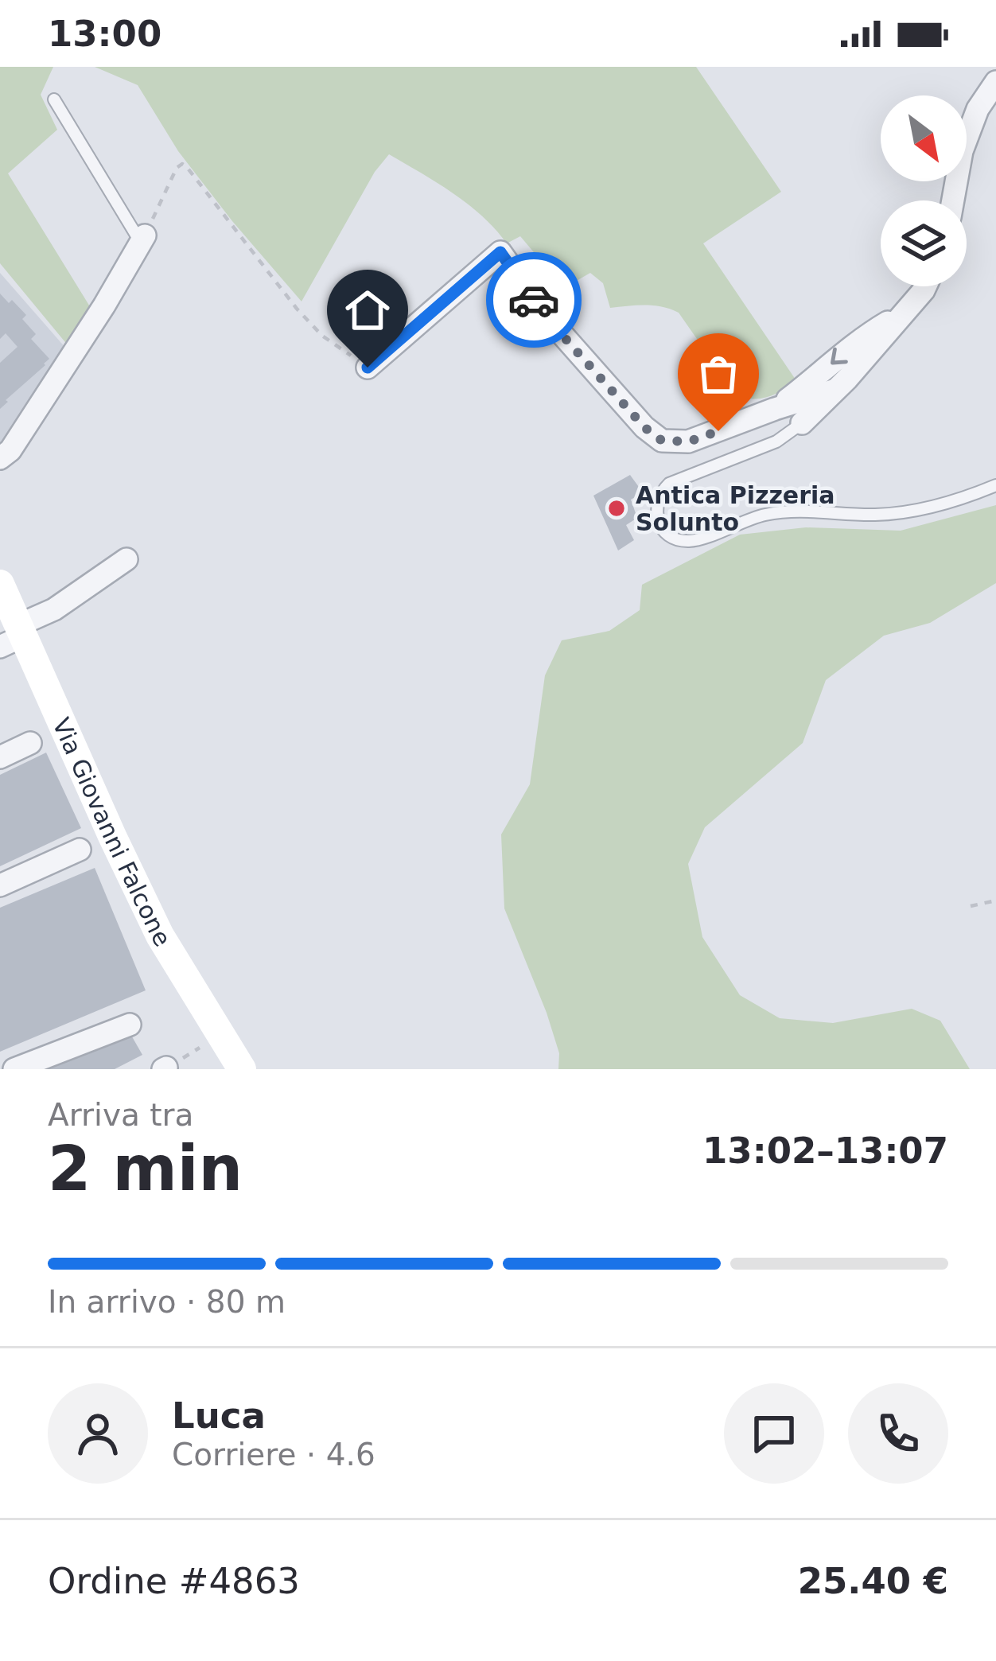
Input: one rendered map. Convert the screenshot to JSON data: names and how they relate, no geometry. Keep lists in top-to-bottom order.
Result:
{
  "streets": {
    "street": ["Via Giovanni Falcone"]
  },
  "places": ["Antica Pizzeria Solunto"],
  "north": "bottom right",
  "page": {
    "status": "13:00",
    "heading": ["2 min", "Arriva tra", "13:02–13:07"],
    "panel": [
      "Luca",
      "Corriere · 4.6",
      "Ordine #4863",
      "25.40 €"
    ],
    "bar": "In arrivo · 80 m"
  }
}
